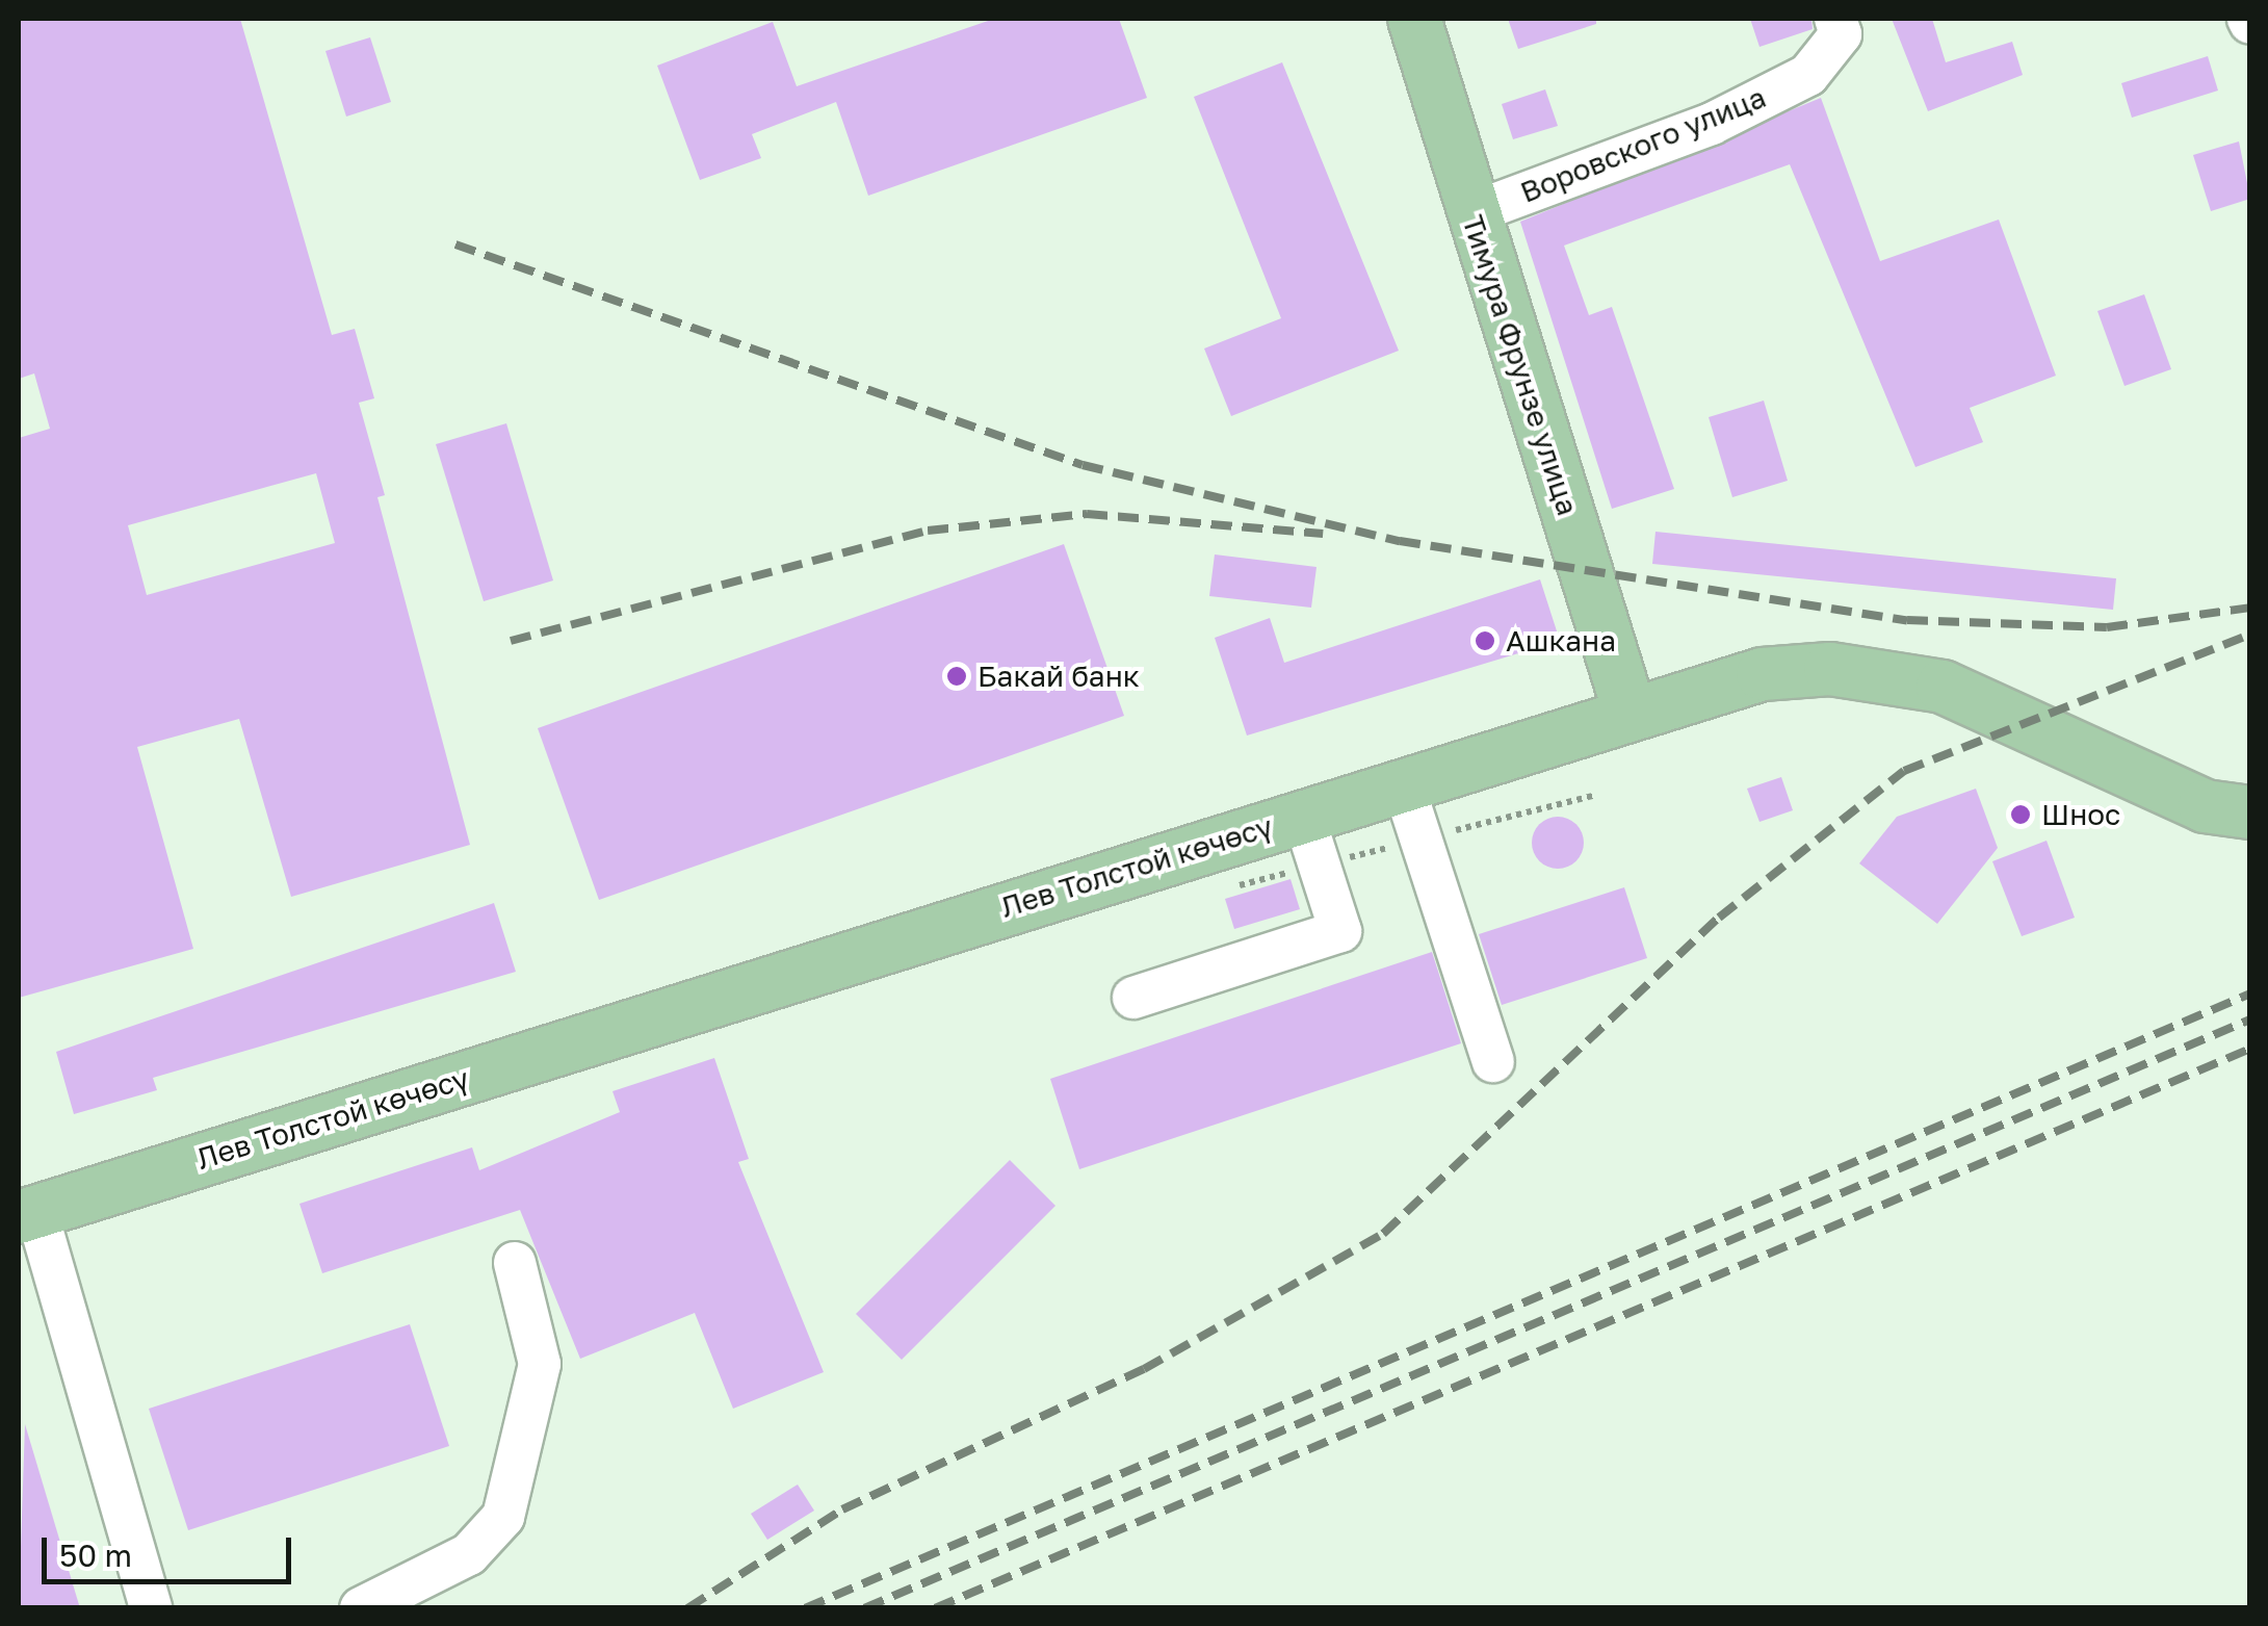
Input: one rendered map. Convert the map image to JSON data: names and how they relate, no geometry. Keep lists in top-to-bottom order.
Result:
{
  "streets": {
    "main road": ["Тимура Фрунзе улица", "Лев Толстой көчөсү"],
    "street": ["Воровского улица"]
  },
  "crossings": [
    ["Воровского улица", "Тимура Фрунзе улица"],
    ["Тимура Фрунзе улица", "Лев Толстой көчөсү"]
  ],
  "places": ["Ашкана", "Бакай банк", "Шнос"],
  "scale_bar": "50 m"
}
